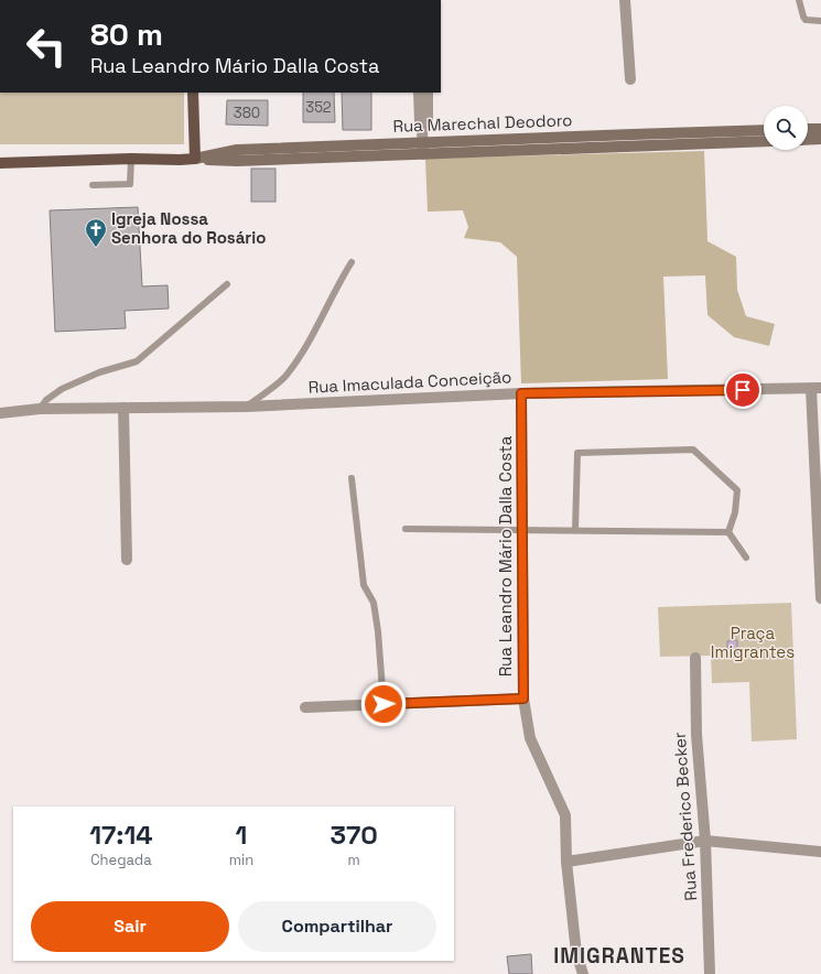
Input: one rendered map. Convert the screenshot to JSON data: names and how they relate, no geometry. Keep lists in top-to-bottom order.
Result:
{
  "streets": {
    "main road": ["Rua Marechal Deodoro"],
    "street": ["Rua Imaculada Conceição", "Rua Leandro Mário Dalla Costa", "Rua Frederico Becker"]
  },
  "crossings": [
    ["Rua Imaculada Conceição", "Rua Leandro Mário Dalla Costa"]
  ],
  "districts": ["IMIGRANTES"],
  "parks": ["Praça Imigrantes"],
  "places": {
    "church": ["Igreja Nossa Senhora do Rosário"]
  },
  "house_numbers": ["352", "380"],
  "page": {
    "turn": ["80 m", "Rua Leandro Mário Dalla Costa"],
    "eta": [
      "17:14",
      "Chegada",
      "1",
      "min",
      "370",
      "m"
    ],
    "buttons": ["Sair", "Compartilhar"]
  }
}
